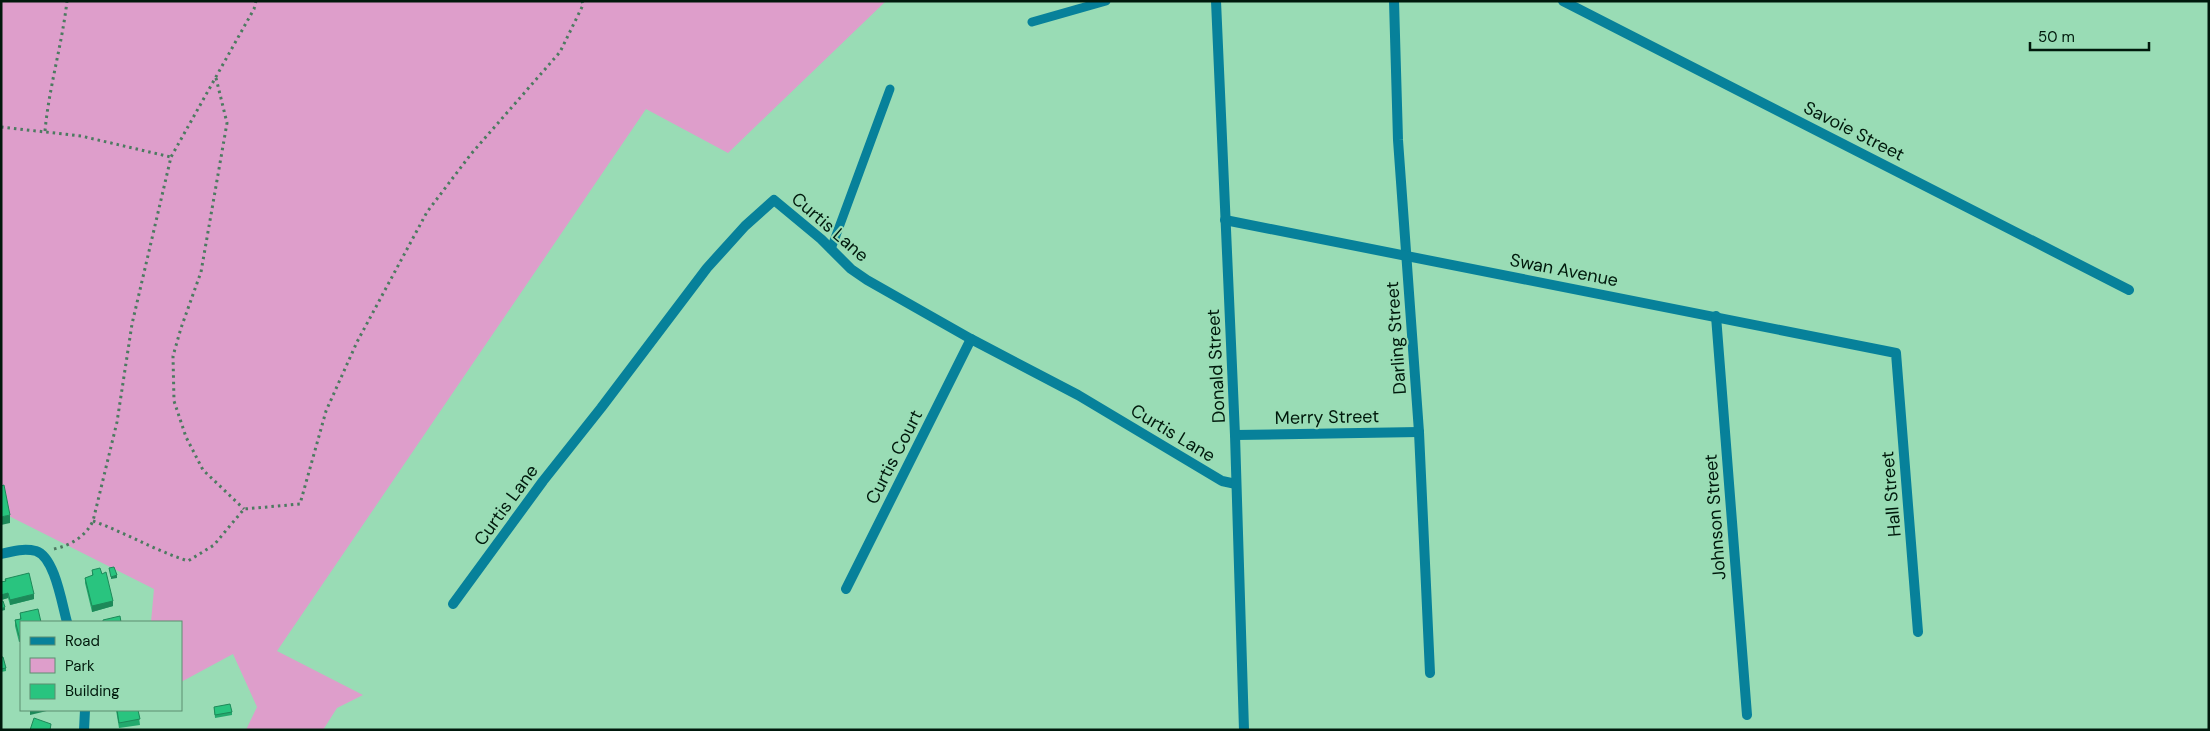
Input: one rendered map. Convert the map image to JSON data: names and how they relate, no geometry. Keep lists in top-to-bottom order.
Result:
{
  "streets": {
    "street": [
      "Savoie Street",
      "Curtis Lane",
      "Swan Avenue",
      "Darling Street",
      "Donald Street",
      "Merry Street",
      "Curtis Court",
      "Hall Street",
      "Johnson Street"
    ]
  },
  "crossings": [
    ["Curtis Lane", "Donald Street"],
    ["Curtis Lane", "Curtis Court"],
    ["Swan Avenue", "Darling Street"],
    ["Swan Avenue", "Donald Street"],
    ["Swan Avenue", "Hall Street"],
    ["Swan Avenue", "Johnson Street"],
    ["Darling Street", "Merry Street"],
    ["Donald Street", "Merry Street"]
  ],
  "legend": ["Road", "Park", "Building"],
  "scale_bar": "50 m"
}
